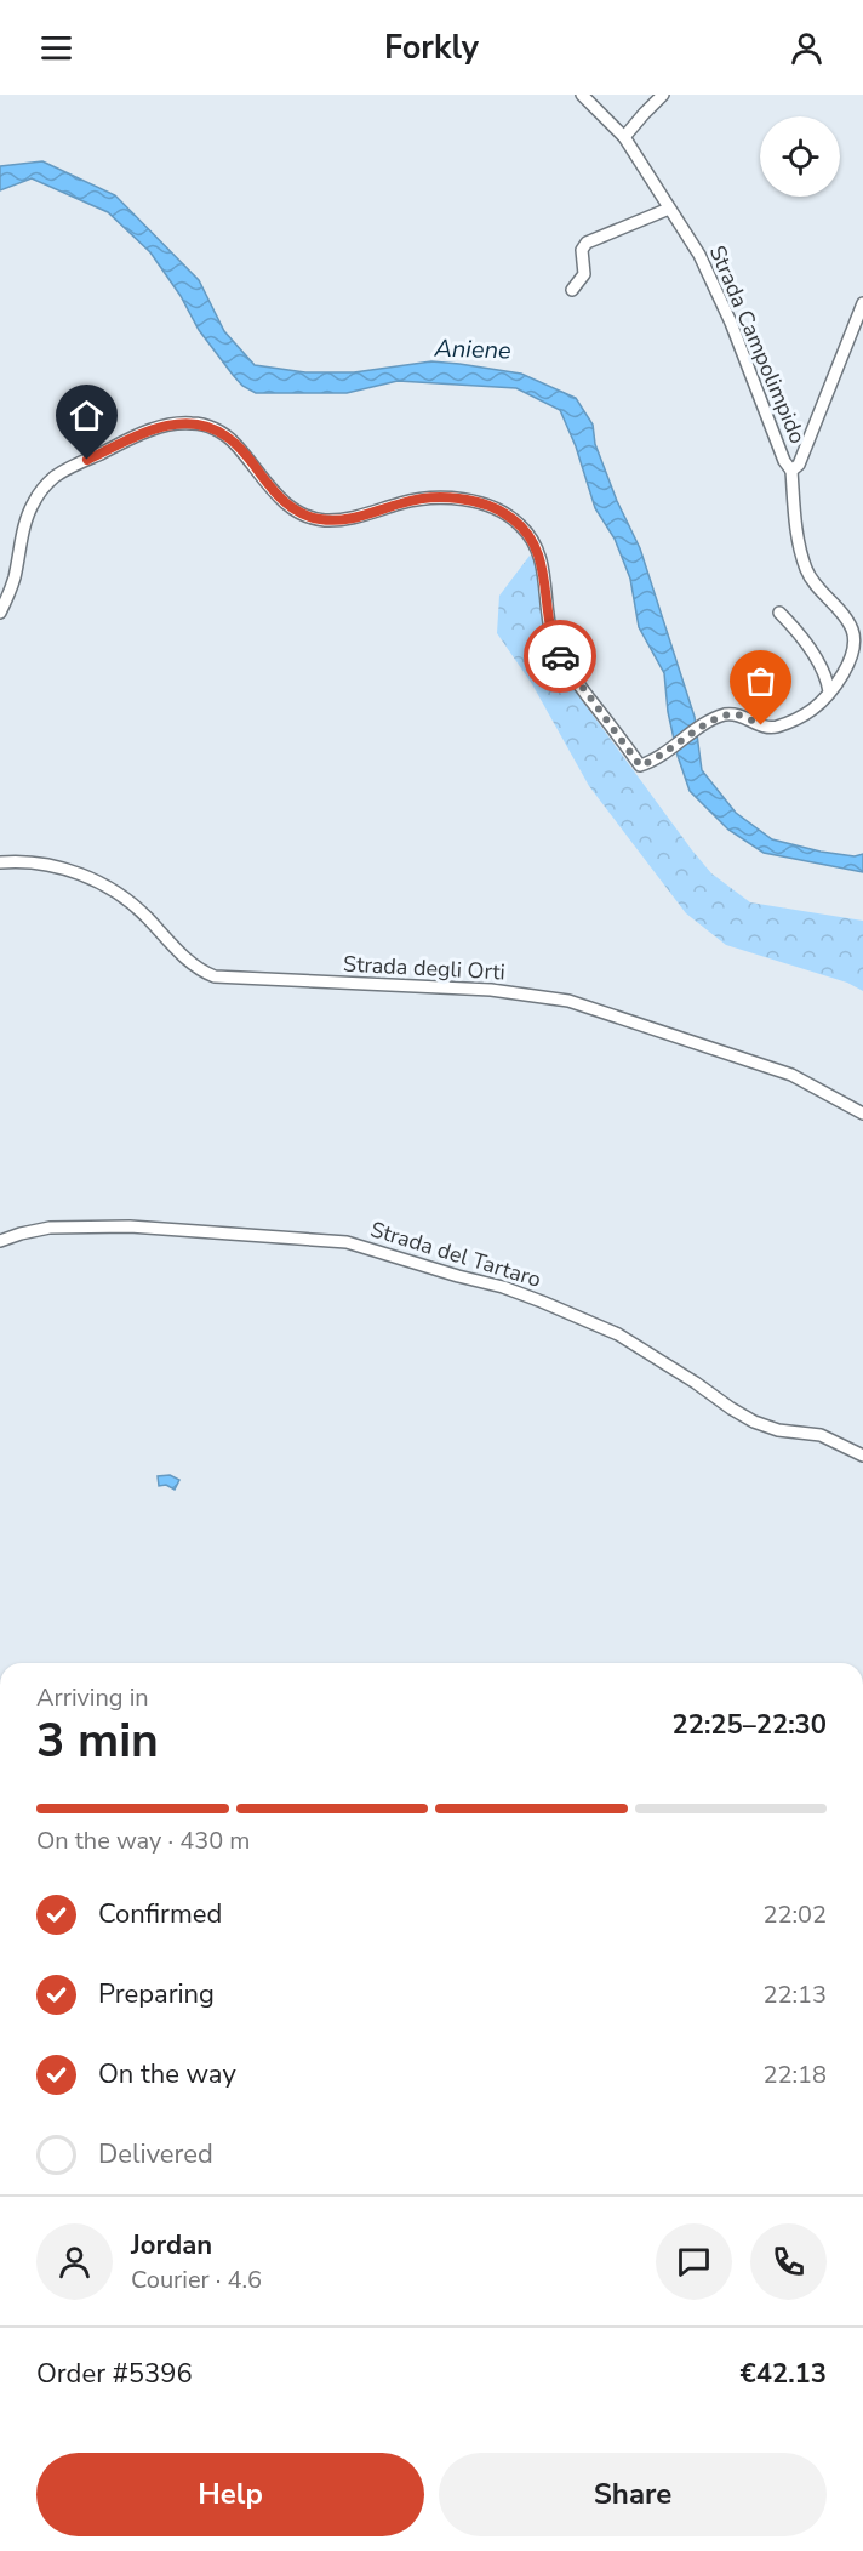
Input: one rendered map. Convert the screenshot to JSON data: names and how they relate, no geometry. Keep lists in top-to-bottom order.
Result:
{
  "streets": {
    "street": ["Strada Campolimpido", "Strada degli Orti", "Strada del Tartaro"]
  },
  "water": ["Aniene"],
  "page": {
    "header": "Forkly",
    "heading": ["3 min", "Arriving in", "22:25–22:30"],
    "panel": [
      "Jordan",
      "Courier · 4.6",
      "Order #5396",
      "€42.13"
    ],
    "bar": "On the way · 430 m",
    "list": [
      ["Confirmed", "22:02"],
      ["Preparing", "22:13"],
      ["On the way", "22:18"],
      "Delivered"
    ],
    "buttons": ["Help", "Share"]
  }
}
